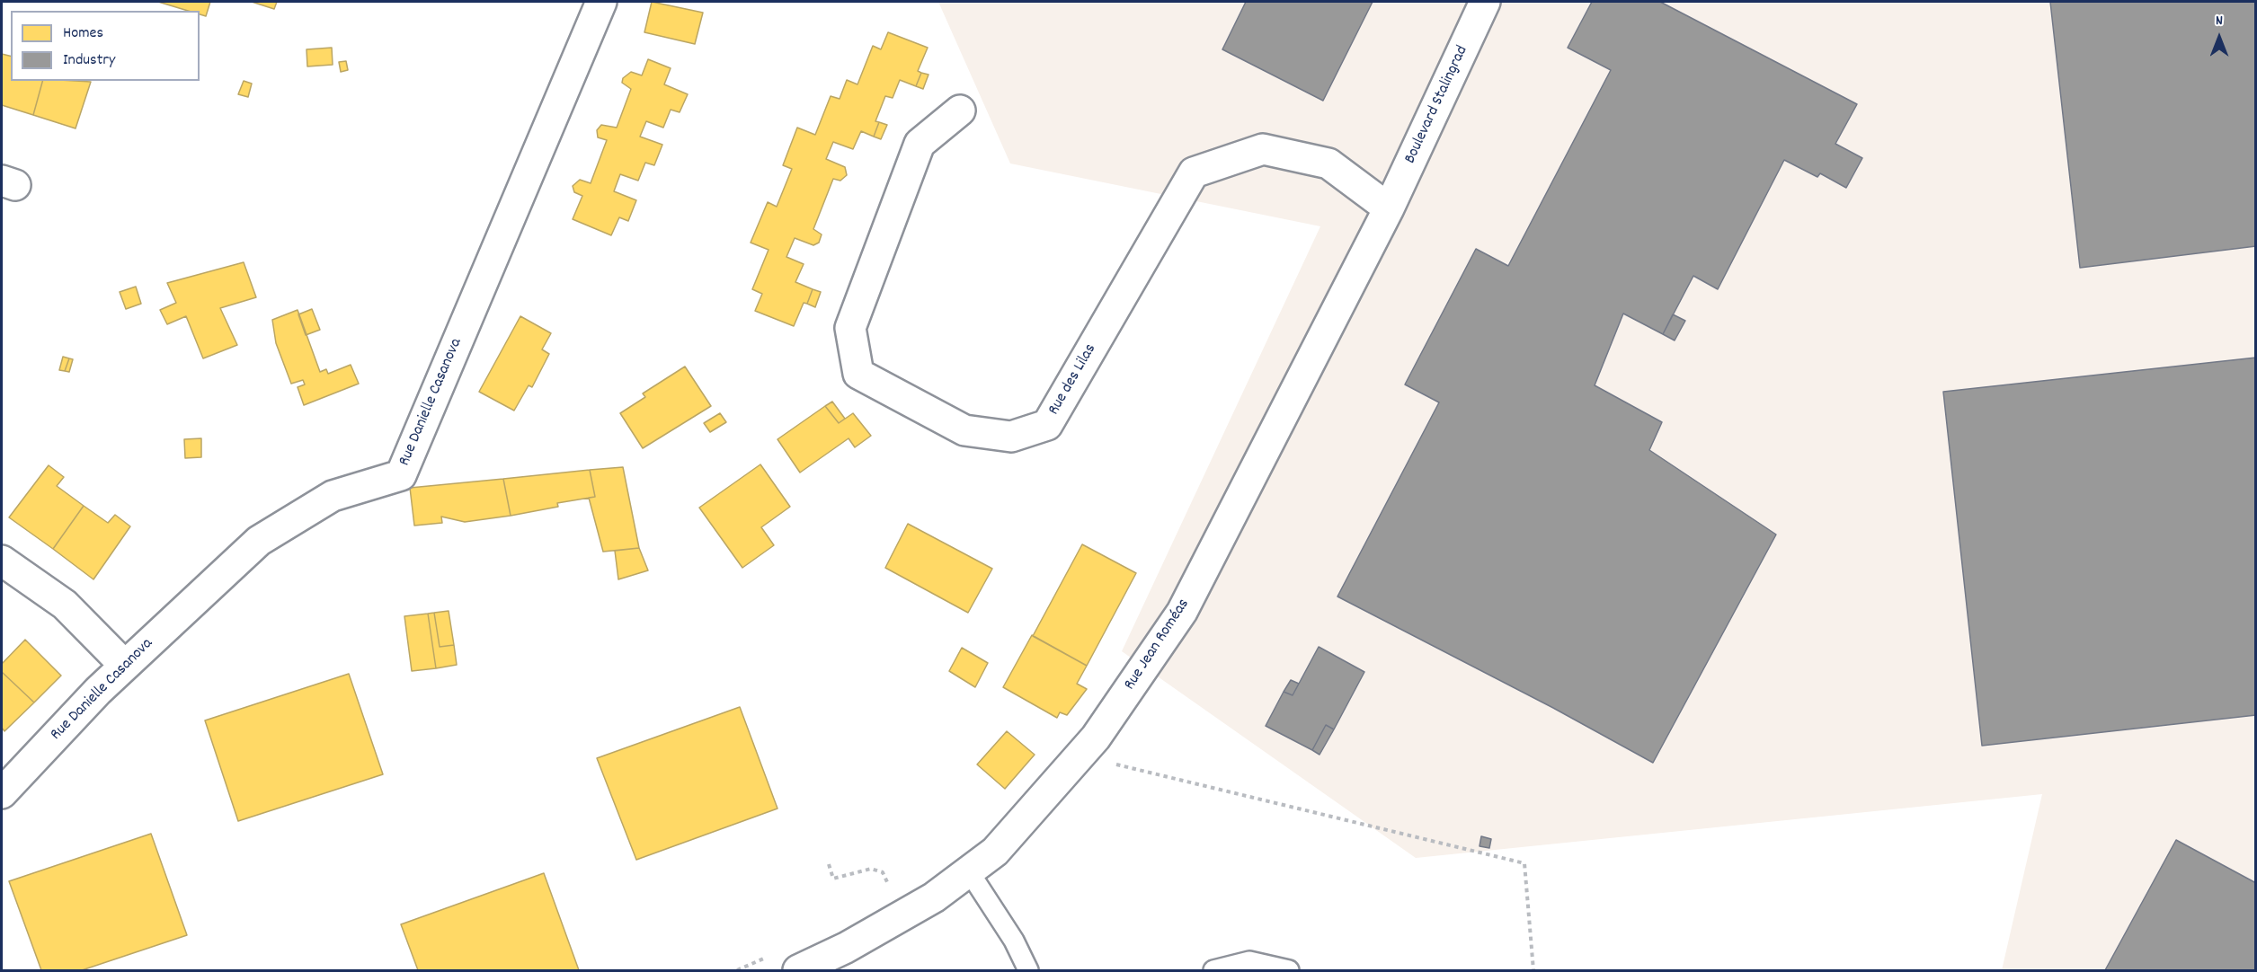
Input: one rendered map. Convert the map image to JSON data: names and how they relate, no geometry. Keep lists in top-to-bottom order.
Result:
{
  "streets": {
    "street": [
      "Boulevard Stalingrad",
      "Rue des Lilas",
      "Rue Danielle Casanova",
      "Rue Jean Roméas"
    ]
  },
  "crossings": [
    ["Boulevard Stalingrad", "Rue des Lilas"],
    ["Boulevard Stalingrad", "Rue Jean Roméas"],
    ["Rue des Lilas", "Rue Jean Roméas"]
  ],
  "legend": ["Homes", "Industry"],
  "north": "top"
}
